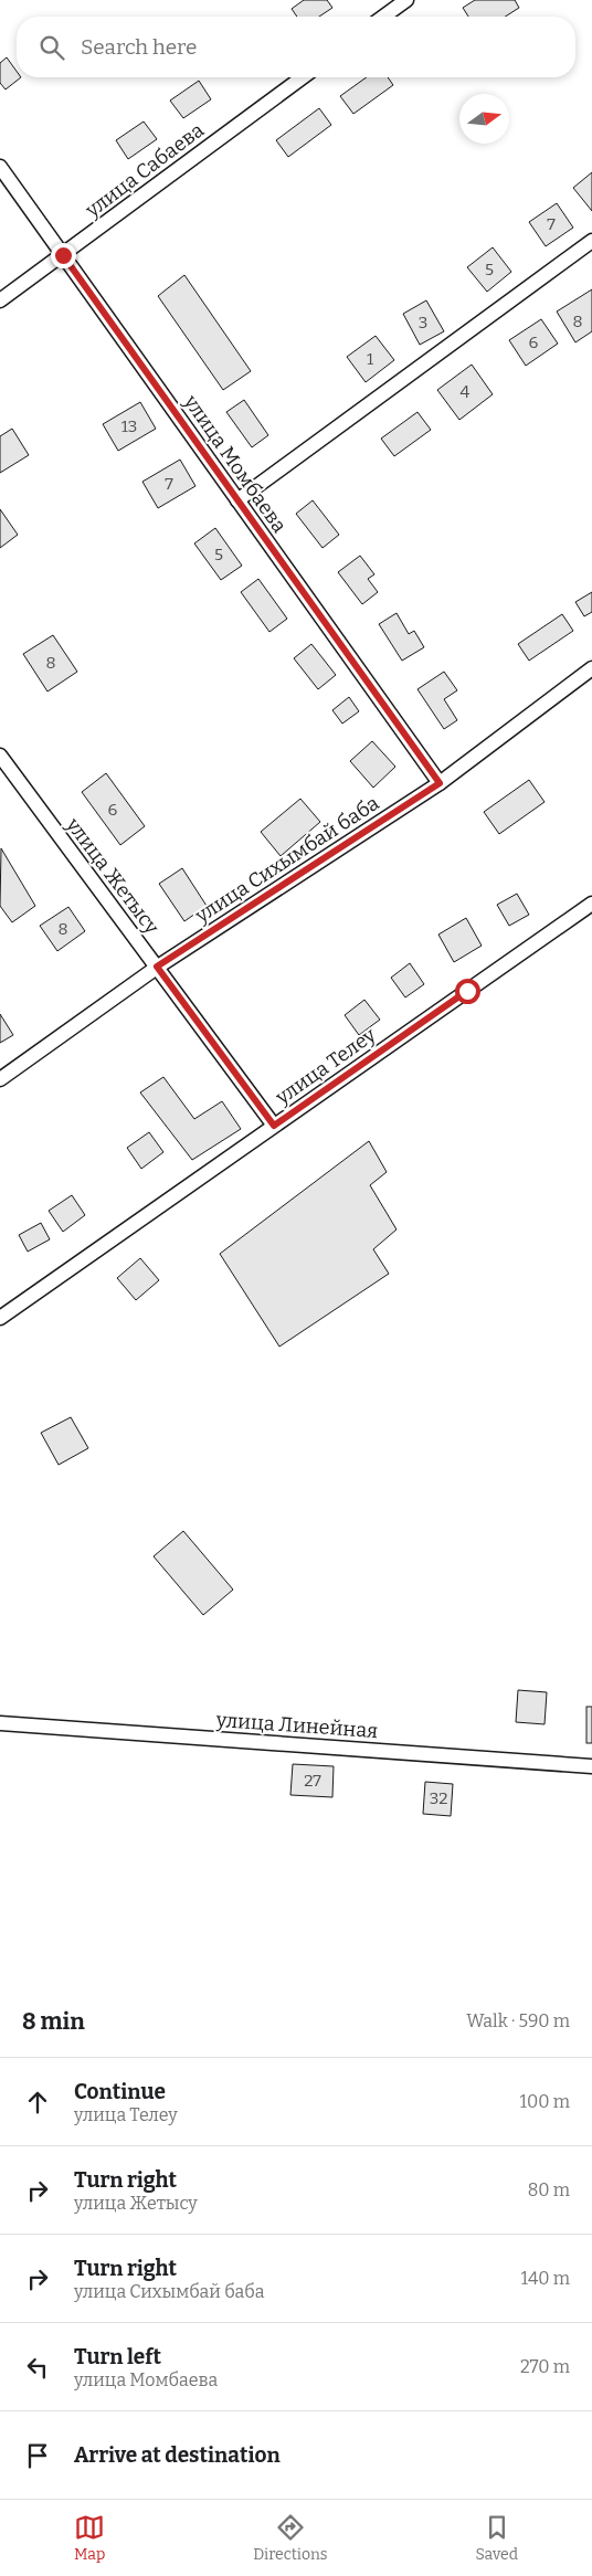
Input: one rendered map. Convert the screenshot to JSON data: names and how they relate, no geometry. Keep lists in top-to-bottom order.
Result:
{
  "streets": {
    "street": [
      "улица Сабаева",
      "улица Момбаева",
      "улица Сихымбай баба",
      "улица Жетысу",
      "улица Телеу",
      "улица Линейная"
    ]
  },
  "crossings": [
    ["улица Сабаева", "улица Момбаева"],
    ["улица Момбаева", "улица Сихымбай баба"],
    ["улица Сихымбай баба", "улица Жетысу"],
    ["улица Жетысу", "улица Телеу"]
  ],
  "house_numbers": [
    "7",
    "5",
    "8",
    "3",
    "6",
    "1",
    "4",
    "13",
    "7",
    "5",
    "8",
    "6",
    "8",
    "27",
    "32"
  ],
  "north": "right",
  "page": {
    "search": "Search here",
    "heading": ["8 min", "Walk · 590 m"],
    "list": [
      ["Continue", "улица Телеу", "100 m"],
      ["Turn right", "улица Жетысу", "80 m"],
      ["Turn right", "улица Сихымбай баба", "140 m"],
      ["Turn left", "улица Момбаева", "270 m"],
      "Arrive at destination"
    ],
    "nav": ["Map", "Directions", "Saved"]
  }
}
